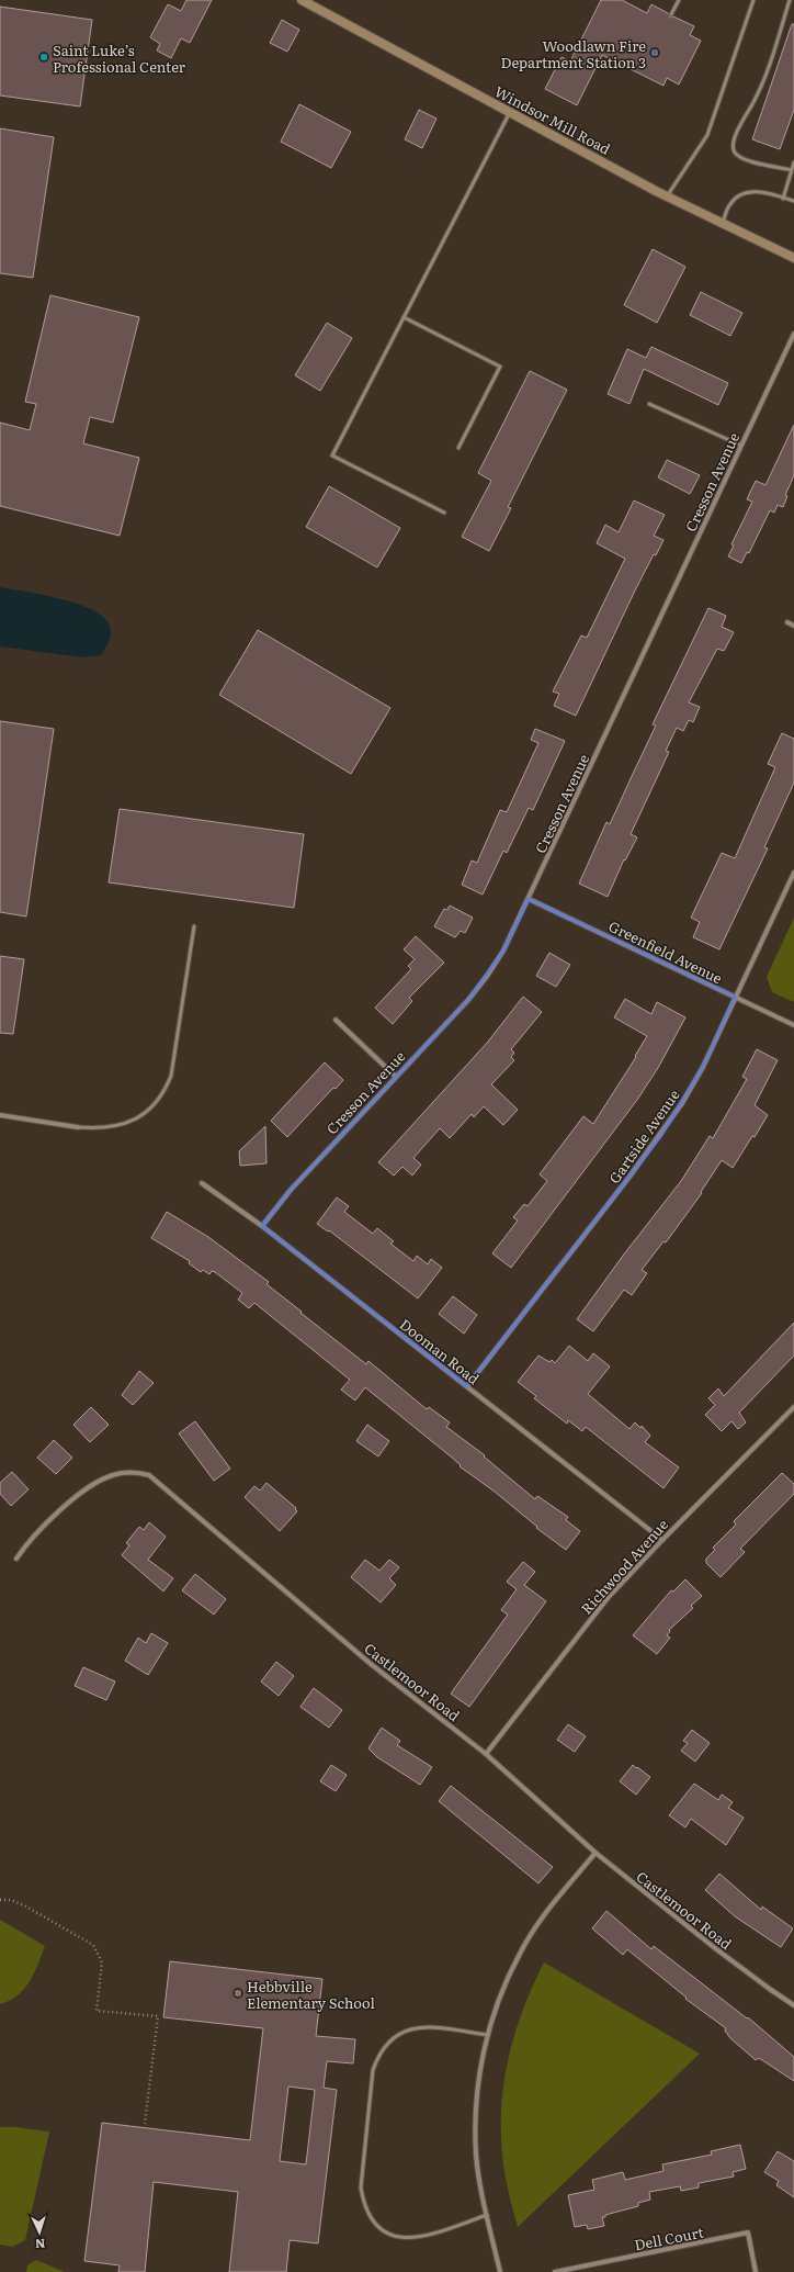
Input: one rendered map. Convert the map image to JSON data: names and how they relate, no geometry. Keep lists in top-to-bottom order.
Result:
{
  "streets": {
    "main road": ["Windsor Mill Road"],
    "street": [
      "Cresson Avenue",
      "Greenfield Avenue",
      "Gartside Avenue",
      "Dooman Road",
      "Richwood Avenue",
      "Castlemoor Road",
      "Dell Court"
    ]
  },
  "crossings": [
    ["Cresson Avenue", "Greenfield Avenue"],
    ["Cresson Avenue", "Dooman Road"],
    ["Greenfield Avenue", "Gartside Avenue"],
    ["Gartside Avenue", "Dooman Road"],
    ["Dooman Road", "Richwood Avenue"],
    ["Richwood Avenue", "Castlemoor Road"]
  ],
  "places": ["Woodlawn Fire Department Station 3", "Saint Luke’s Professional Center", "Hebbville Elementary School"],
  "north": "bottom"
}
